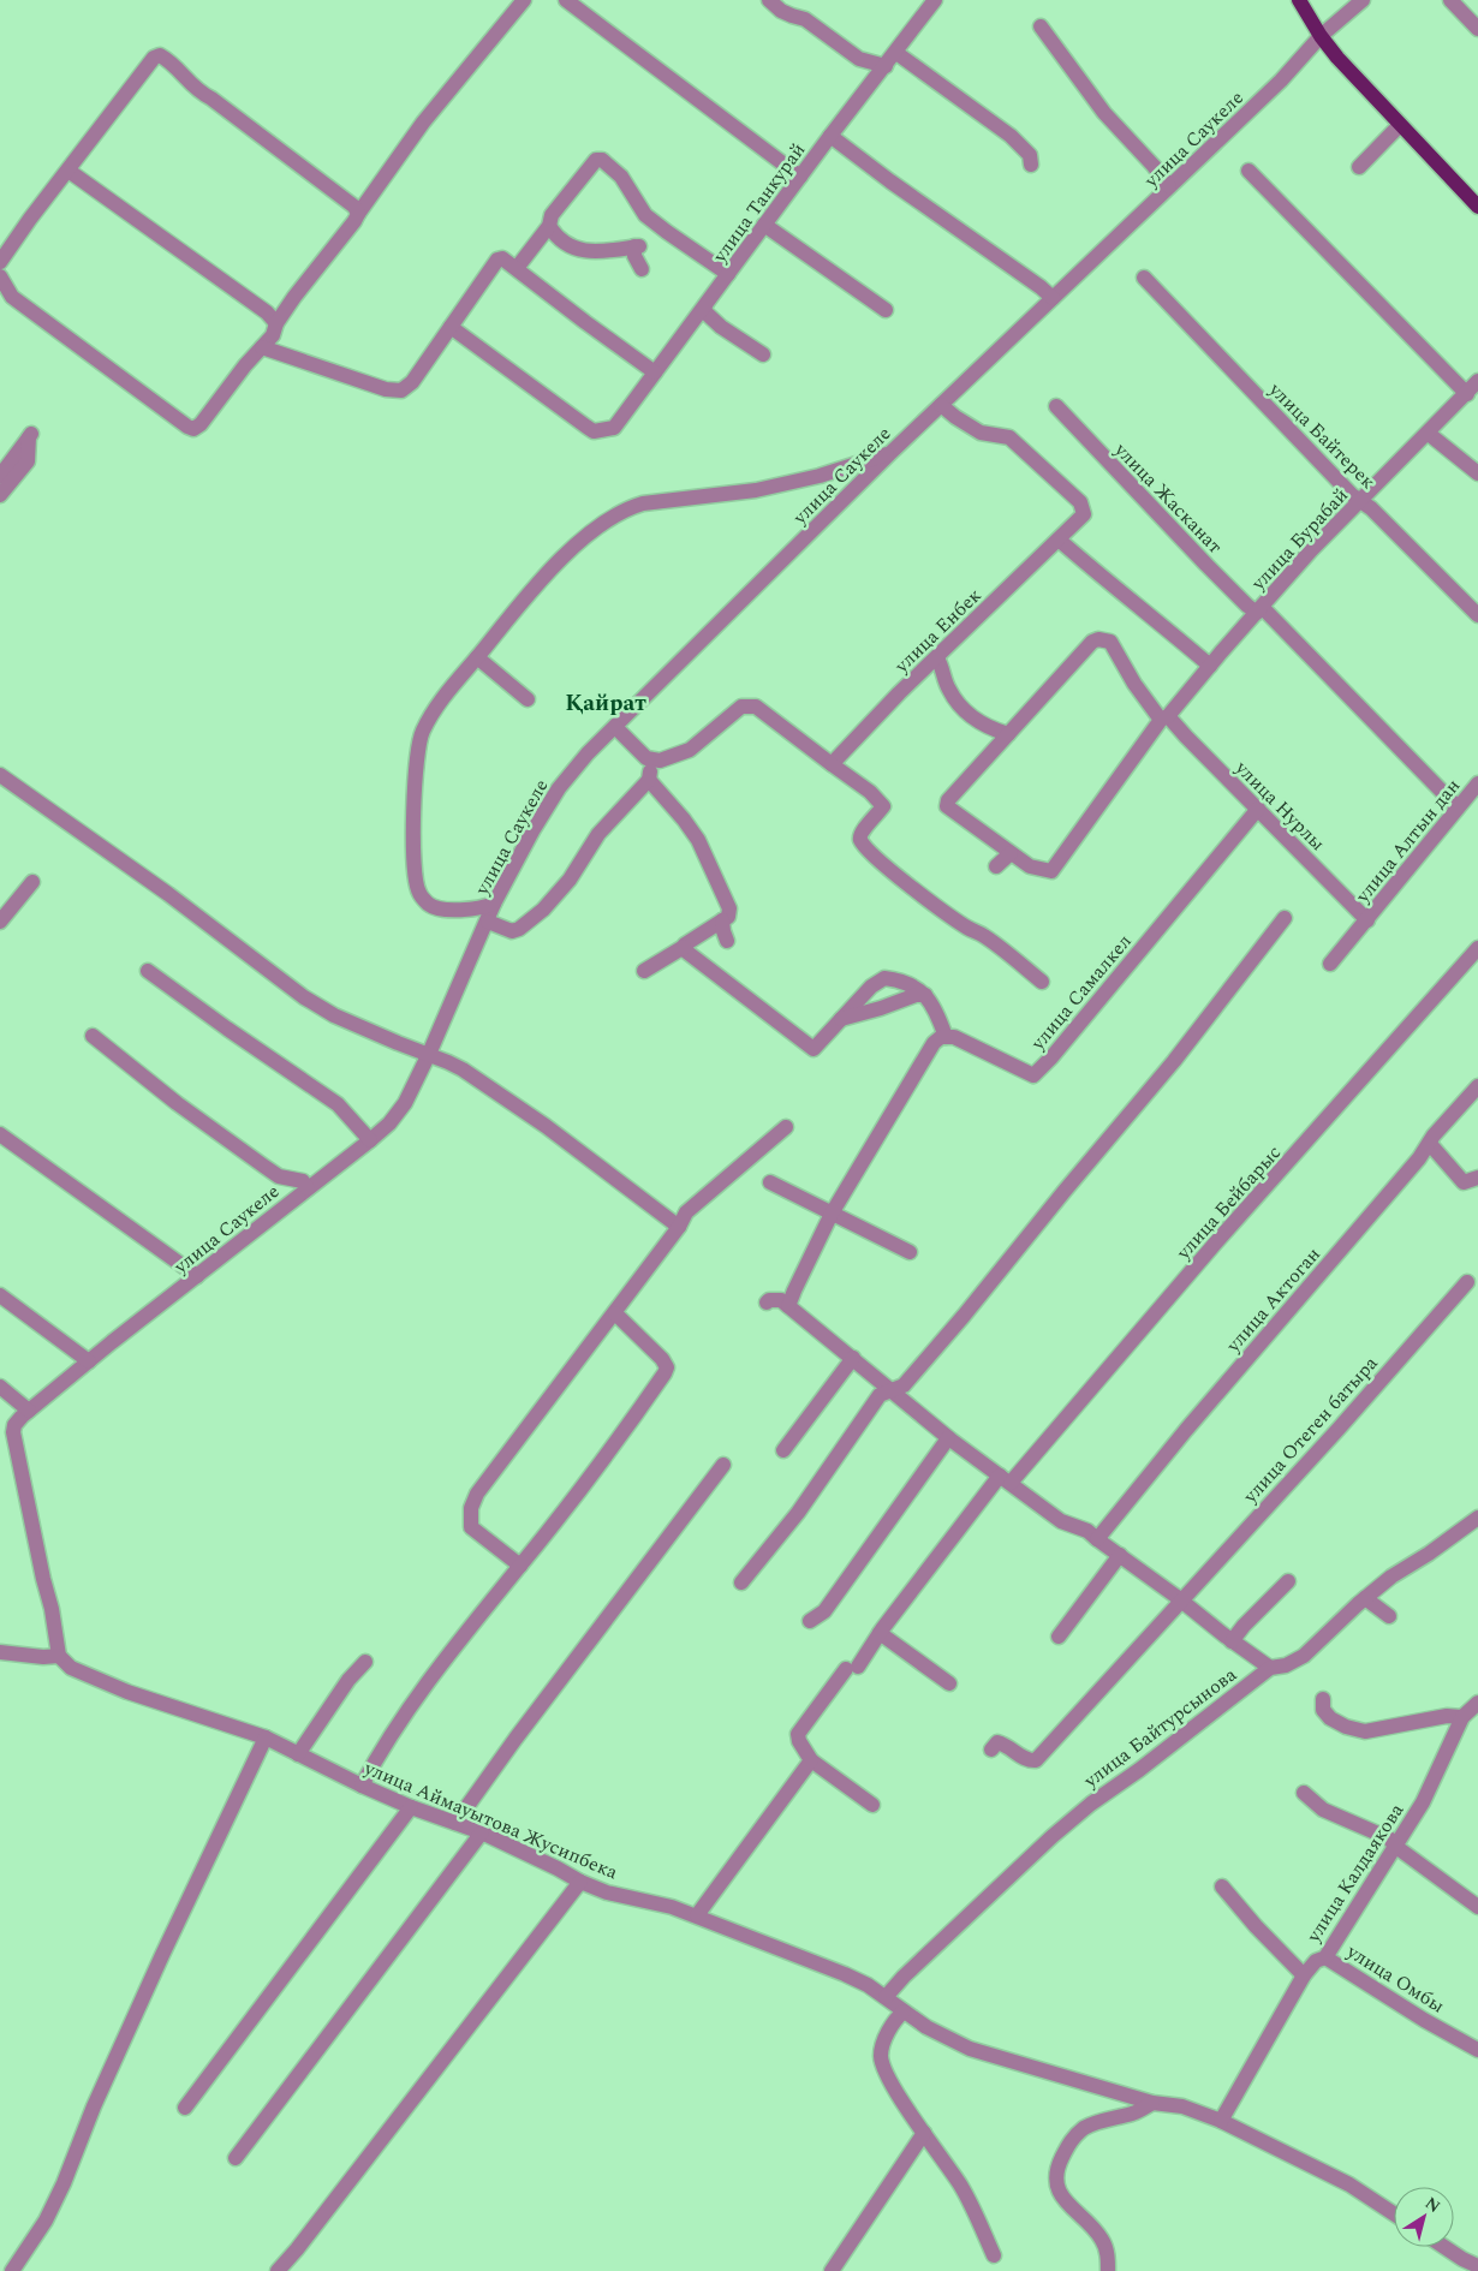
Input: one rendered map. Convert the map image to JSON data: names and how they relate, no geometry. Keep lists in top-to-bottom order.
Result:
{
  "streets": {
    "street": [
      "улица Саукеле",
      "улица Танкурай",
      "улица Байтерек",
      "улица Жасканат",
      "улица Бурабай",
      "улица Енбек",
      "улица Нурлы",
      "улица Алтын дан",
      "улица Самалкел",
      "улица Бейбарыс",
      "улица Актоган",
      "улица Отеген батыра",
      "улица Байтурсынова",
      "улица Аймауытова Жусипбека",
      "улица Калдаякова",
      "улица Омбы"
    ]
  },
  "crossings": [
    ["улица Саукеле", "улица Енбек"],
    ["улица Саукеле", "улица Аймауытова Жусипбека"],
    ["улица Байтерек", "улица Бурабай"],
    ["улица Жасканат", "улица Бурабай"],
    ["улица Жасканат", "улица Алтын дан"],
    ["улица Бурабай", "улица Нурлы"],
    ["улица Нурлы", "улица Алтын дан"],
    ["улица Нурлы", "улица Самалкел"],
    ["улица Байтурсынова", "улица Аймауытова Жусипбека"],
    ["улица Аймауытова Жусипбека", "улица Калдаякова"],
    ["улица Калдаякова", "улица Омбы"]
  ],
  "districts": ["Қайрат"],
  "north": "top right"
}
